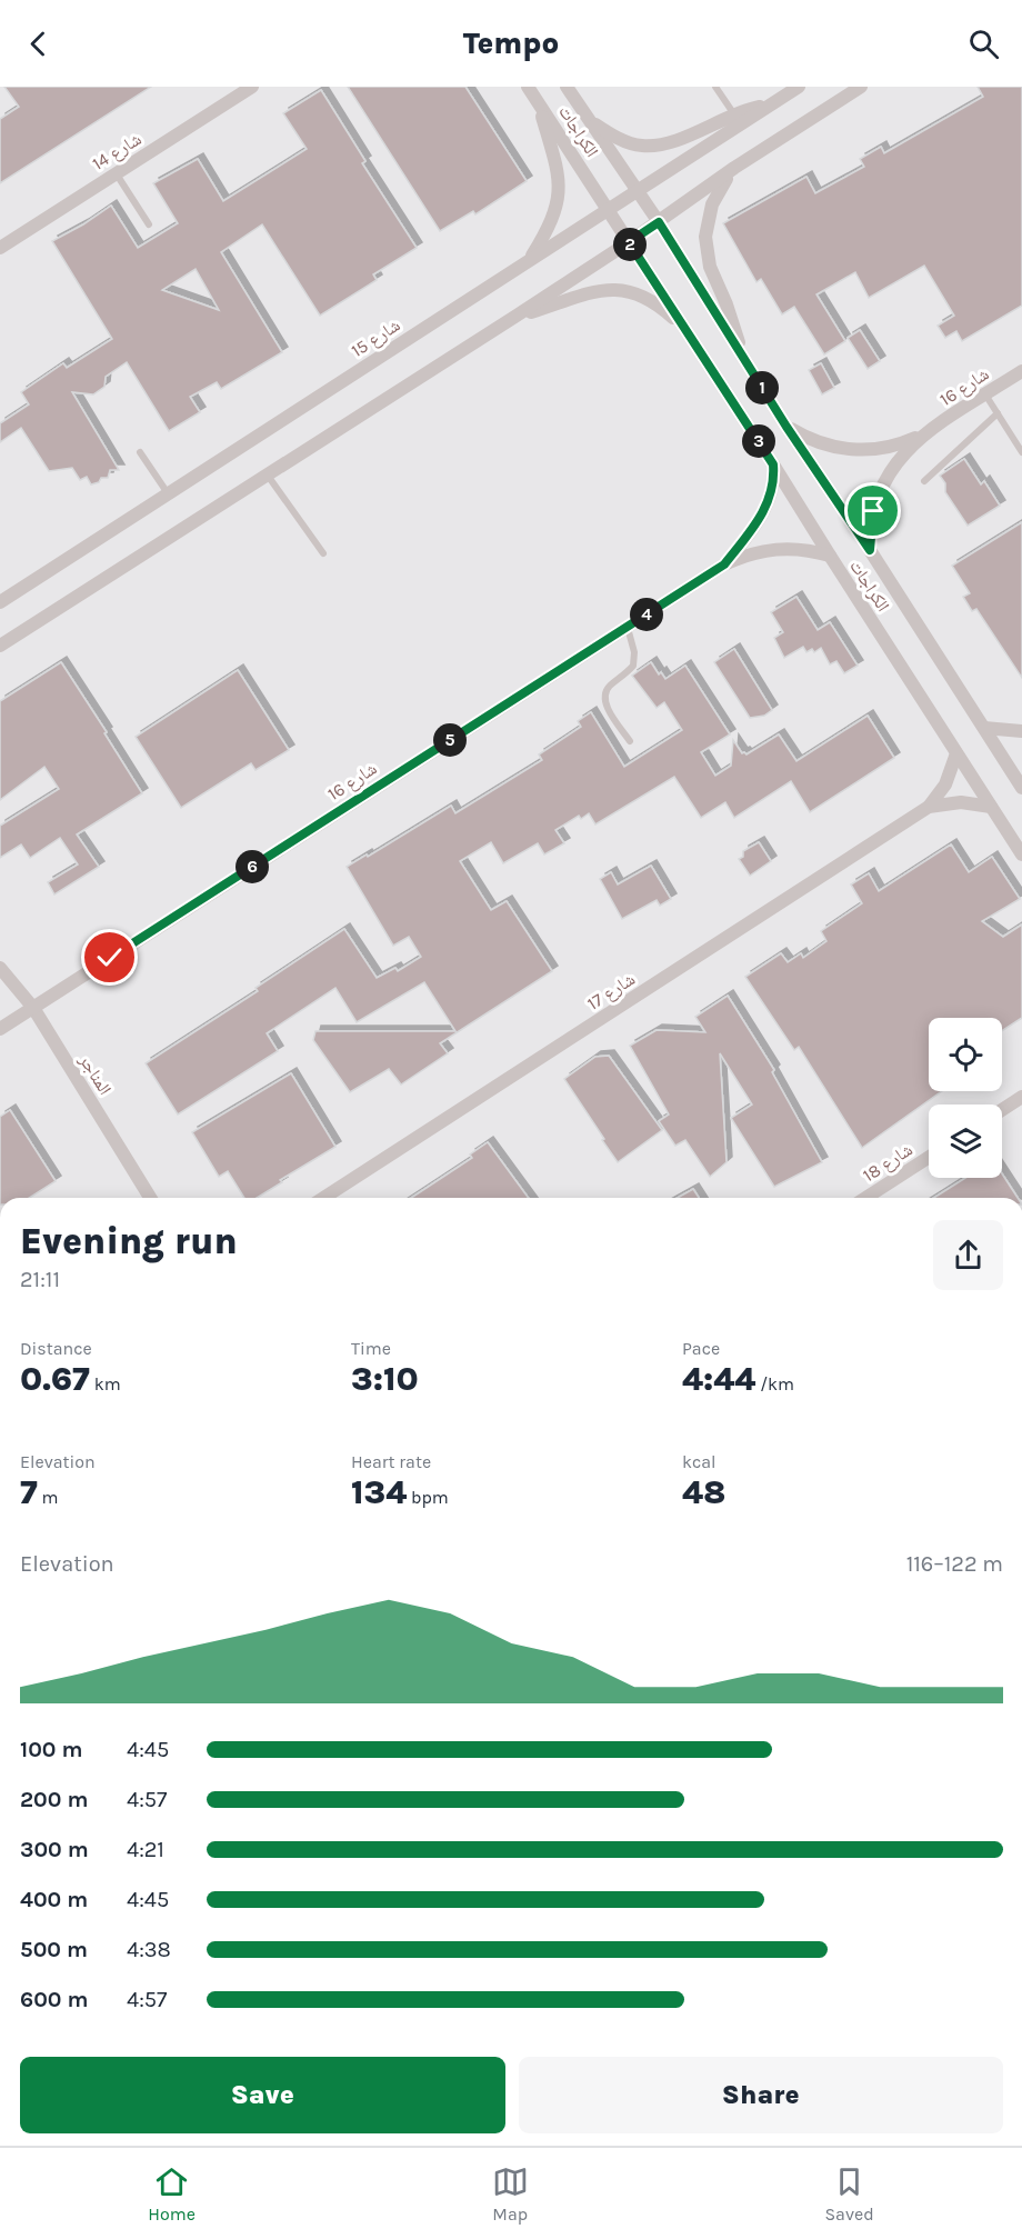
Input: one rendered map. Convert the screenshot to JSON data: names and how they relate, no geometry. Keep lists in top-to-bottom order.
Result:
{
  "streets": {
    "street": [
      "الكراجات",
      "شارع 14",
      "شارع 15",
      "شارع 16",
      "شارع 17",
      "المناجر",
      "شارع 18"
    ]
  },
  "crossings": [
    ["الكراجات", "شارع 15"],
    ["الكراجات", "شارع 16"],
    ["الكراجات", "شارع 17"],
    ["شارع 16", "المناجر"]
  ],
  "page": {
    "header": "Tempo",
    "pins": [
      "2",
      "1",
      "3",
      "4",
      "5",
      "6"
    ],
    "heading": ["Evening run", "21:11"],
    "stats": [
      ["Distance", "0.67 km"],
      ["Time", "3:10"],
      ["Pace", "4:44 /km"],
      ["Elevation", "7 m"],
      ["Heart rate", "134 bpm"],
      ["kcal", "48"]
    ],
    "chart": ["Elevation", "116–122 m"],
    "list": [
      {
        "name": "100 m",
        "note": "4:45"
      },
      {
        "name": "200 m",
        "note": "4:57"
      },
      {
        "name": "300 m",
        "note": "4:21"
      },
      {
        "name": "400 m",
        "note": "4:45"
      },
      {
        "name": "500 m",
        "note": "4:38"
      },
      {
        "name": "600 m",
        "note": "4:57"
      }
    ],
    "buttons": ["Save", "Share"],
    "tabs": ["Home", "Map", "Saved"]
  }
}
